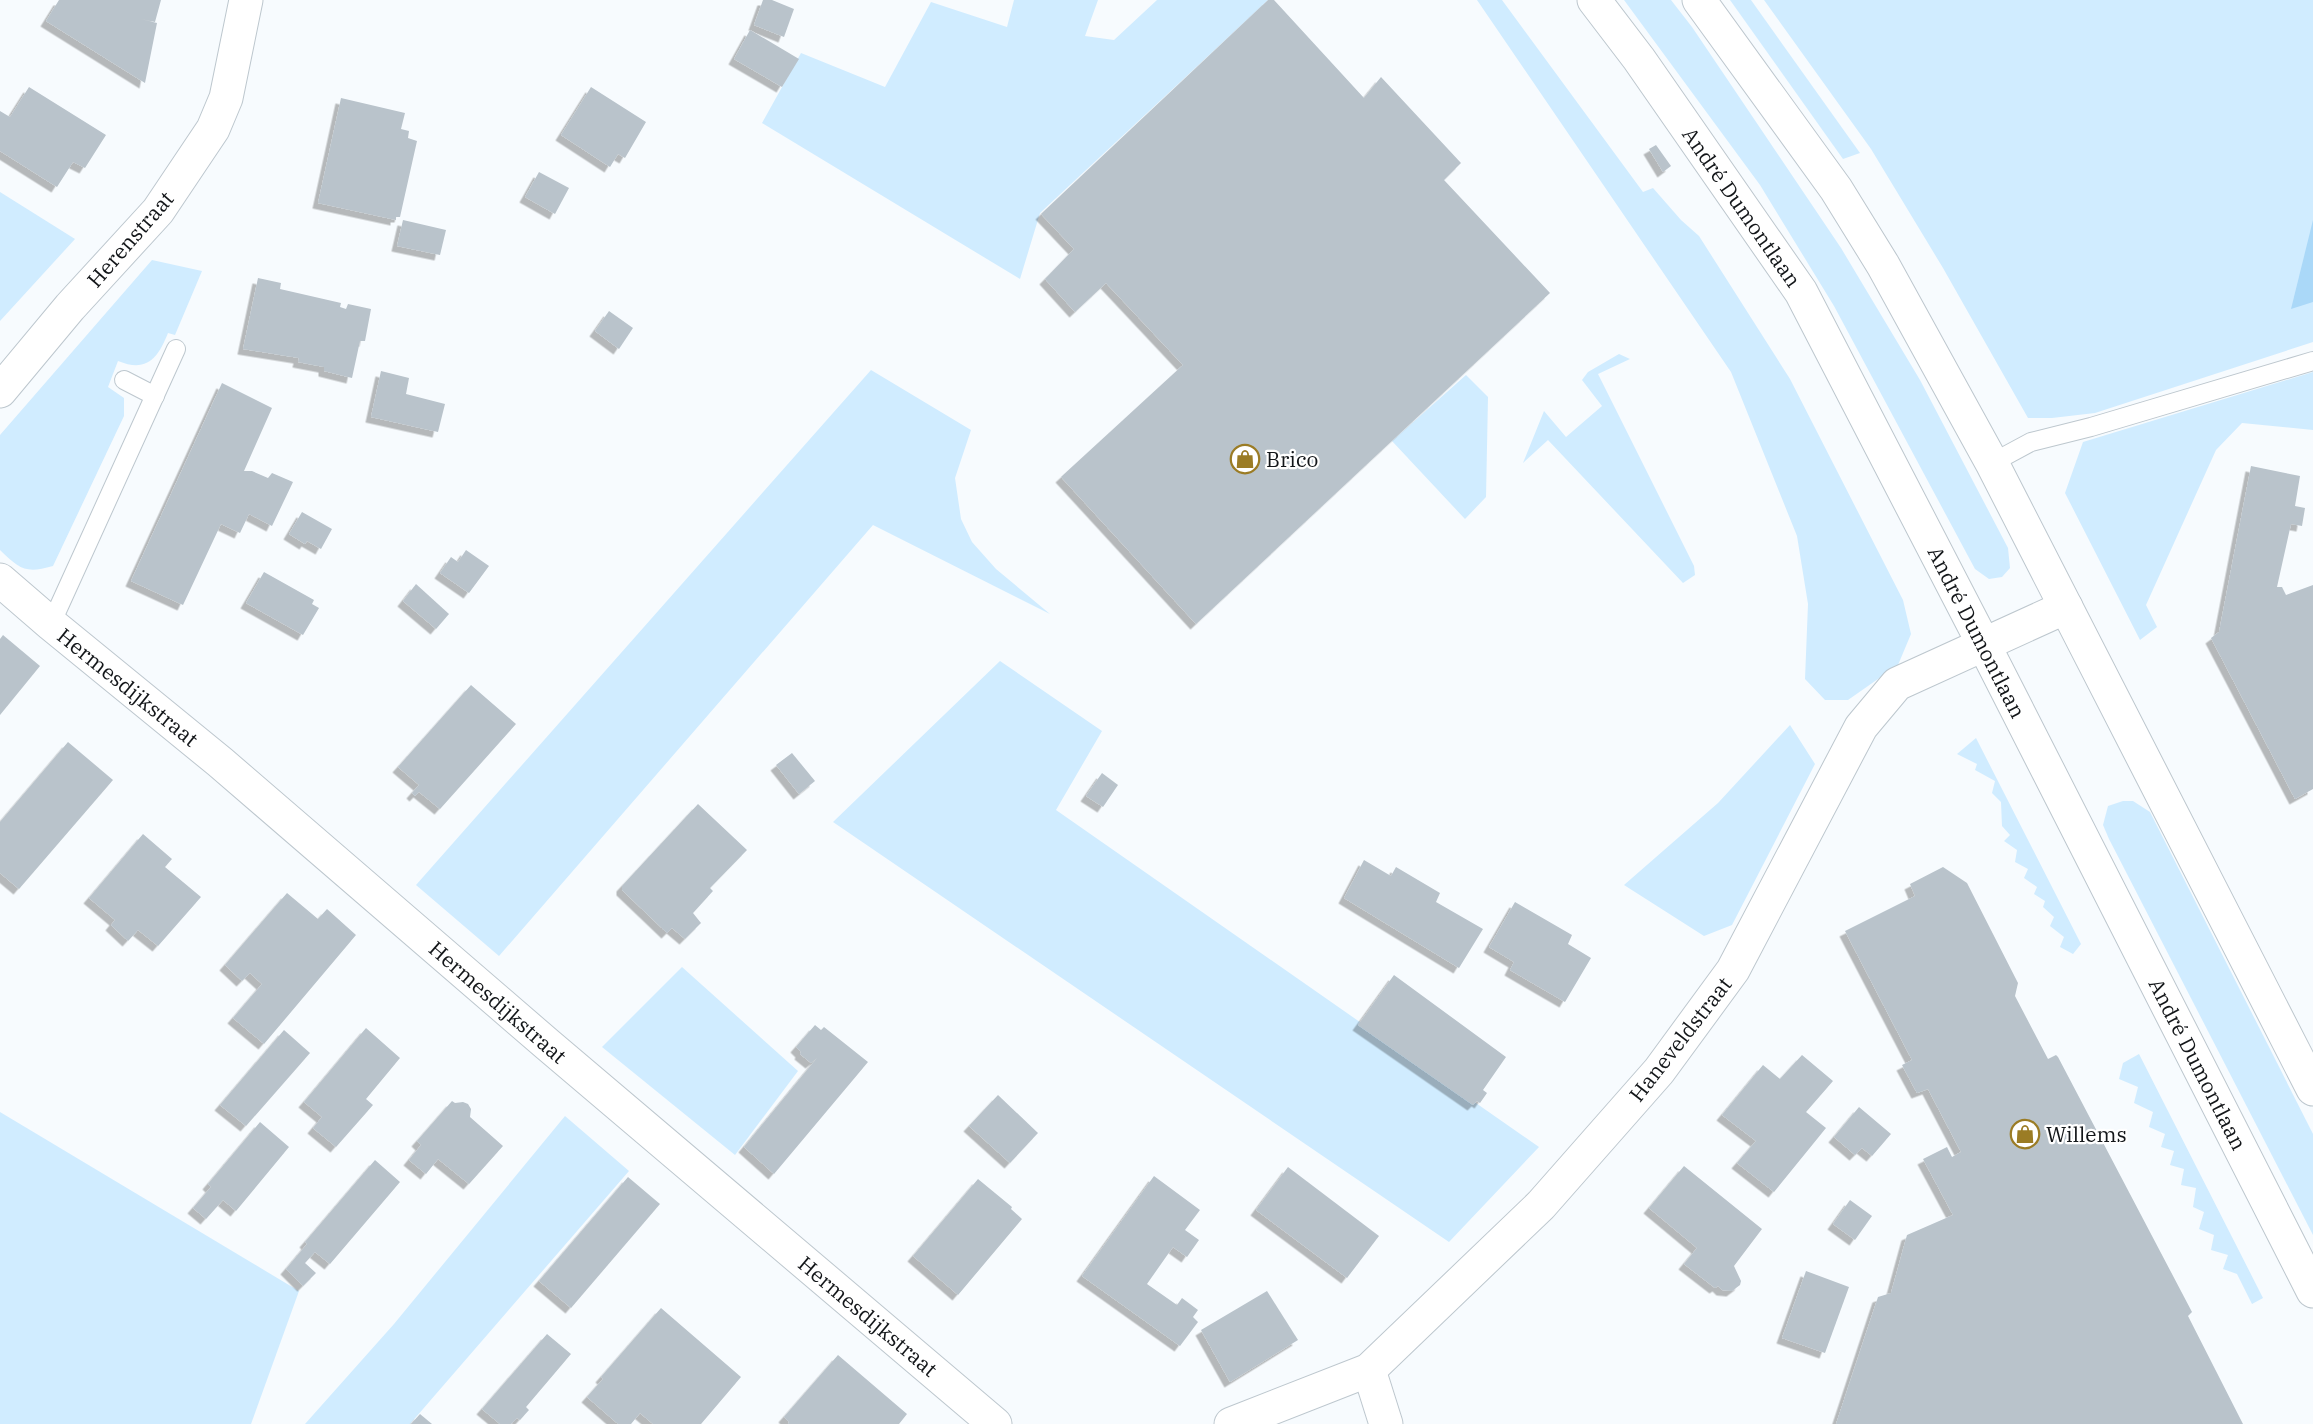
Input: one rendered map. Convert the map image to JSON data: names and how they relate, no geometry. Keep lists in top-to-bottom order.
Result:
{
  "streets": {
    "street": [
      "André Dumontlaan",
      "Herenstraat",
      "Hermesdijkstraat",
      "Haneveldstraat"
    ]
  },
  "crossings": [
    ["André Dumontlaan", "Haneveldstraat"]
  ],
  "places": {
    "shop": ["Brico", "Willems"]
  }
}
